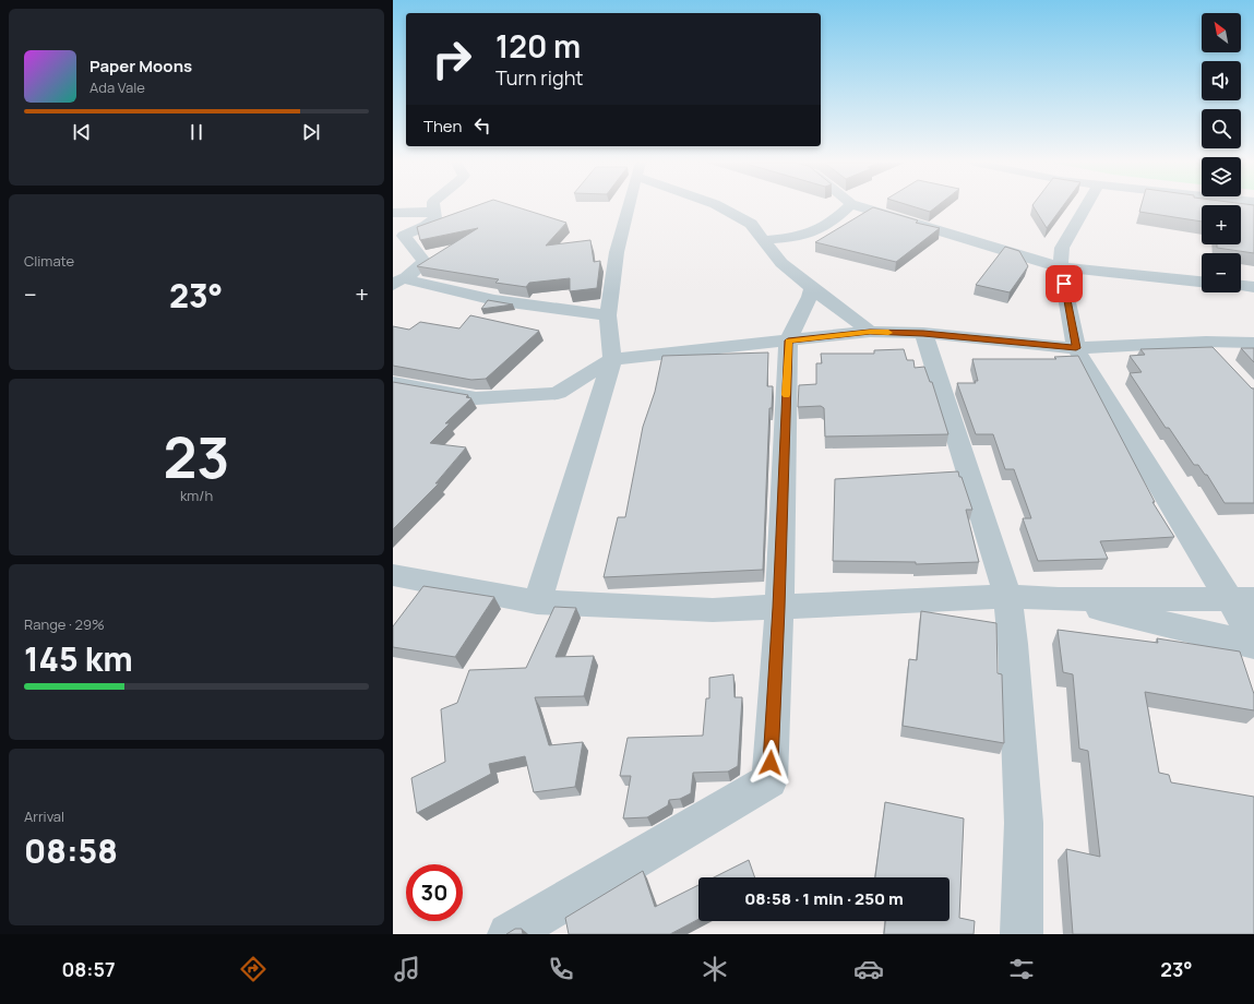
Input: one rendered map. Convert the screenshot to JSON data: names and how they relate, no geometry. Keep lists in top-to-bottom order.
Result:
{
  "north": "top left",
  "page": {
    "map_buttons": ["+", "−"],
    "turn": ["120 m", "Turn right"],
    "song": ["Paper Moons", "Ada Vale"],
    "then": "Then",
    "tile": [
      "Climate",
      ["23", "km/h"],
      ["Range · 29%", "145 km"],
      ["Arrival", "08:58"]
    ],
    "heat": ["−", "23°", "+"],
    "limit": "30",
    "trip": "08:58 · 1 min · 250 m",
    "tabs": ["08:57", "23°"]
  }
}
